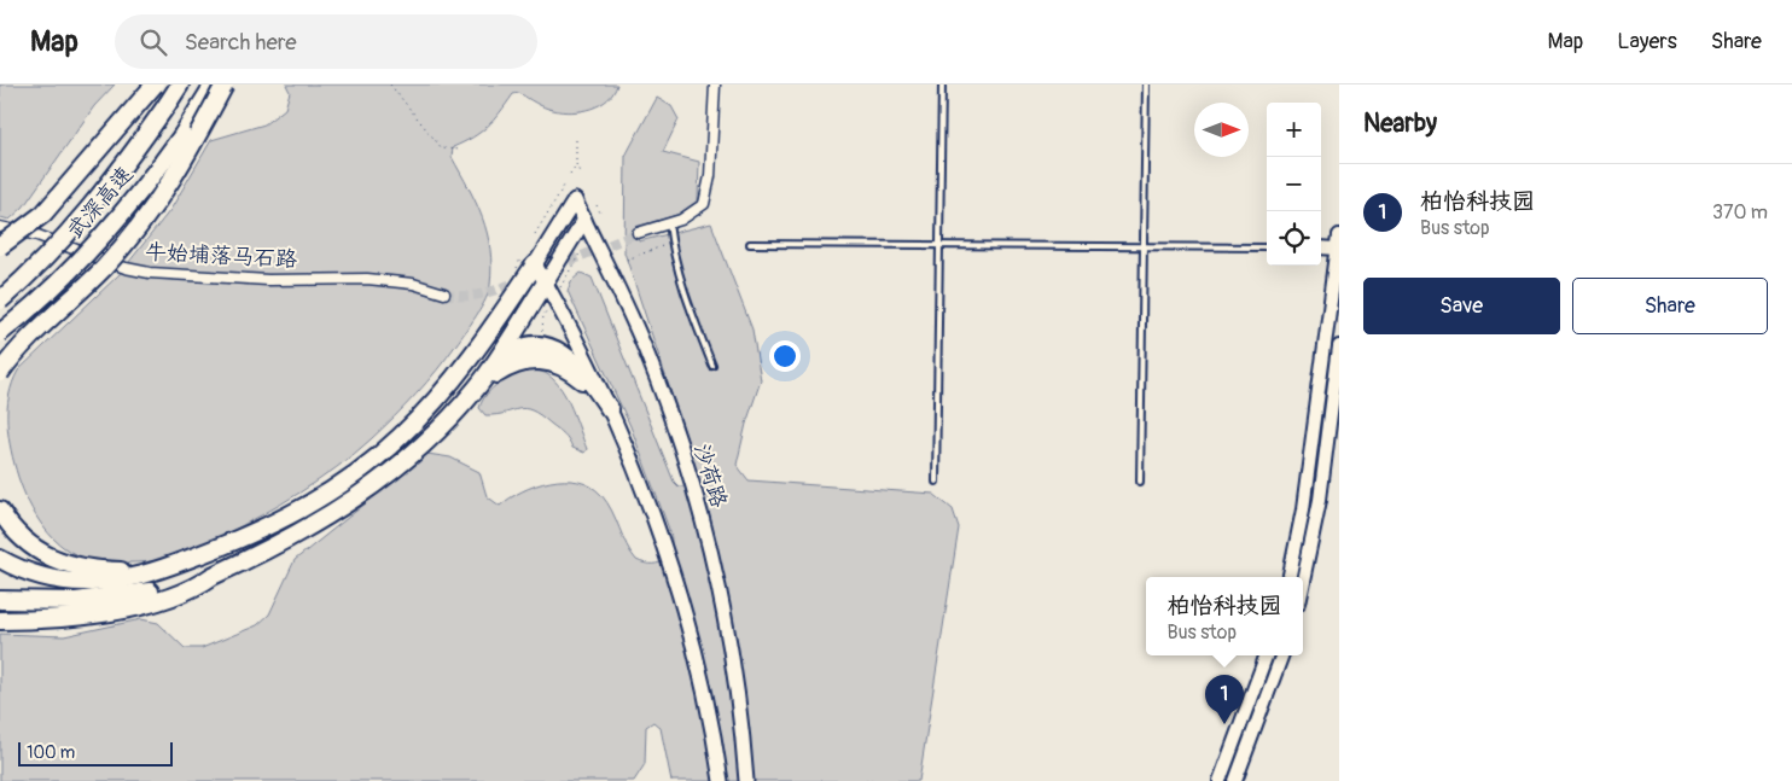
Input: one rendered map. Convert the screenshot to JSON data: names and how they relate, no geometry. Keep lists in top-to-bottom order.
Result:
{
  "streets": {
    "highway": ["武深高速"],
    "main road": ["沙荷路"],
    "street": ["牛始埔落马石路"]
  },
  "scale_bar": "100 m",
  "north": "right",
  "page": {
    "header": "Map",
    "search": "Search here",
    "nav": ["Map", "Layers", "Share"],
    "heading": "Nearby",
    "map_buttons": ["+", "−"],
    "list": [
      {
        "mark": "1",
        "name": "柏怡科技园",
        "note": "Bus stop",
        "value": "370 m"
      }
    ],
    "buttons": ["Save", "Share"],
    "popup": ["柏怡科技园", "Bus stop"],
    "pins": "1",
    "scale": "100 m"
  }
}
